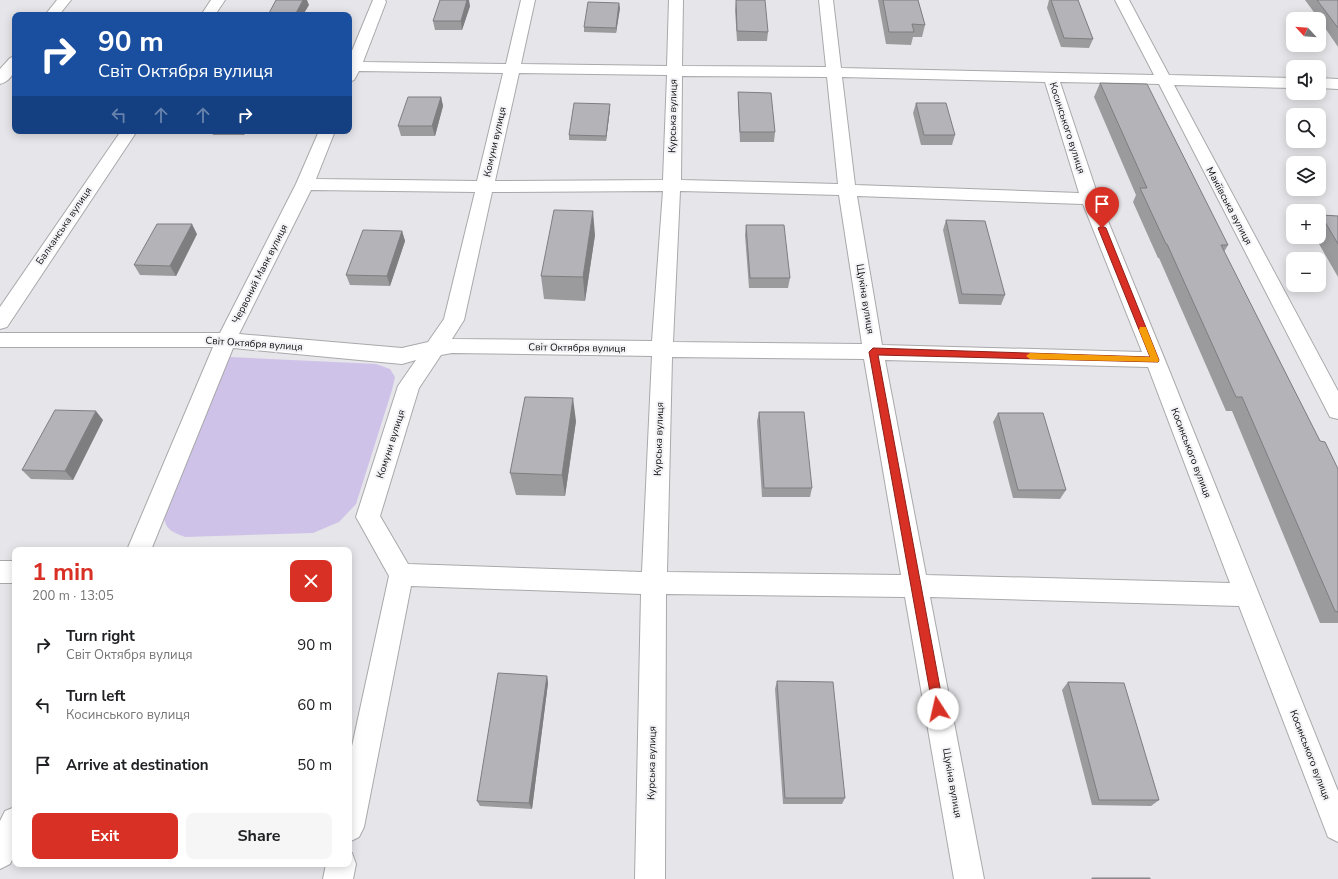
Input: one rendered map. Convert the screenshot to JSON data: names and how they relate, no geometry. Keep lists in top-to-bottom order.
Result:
{
  "streets": {
    "street": [
      "Курська вулиця",
      "Косинського вулиця",
      "Комуни вулиця",
      "Макіївська вулиця",
      "Балканська вулиця",
      "Червоний Маяк вулиця",
      "Щукіна вулиця",
      "Світ Октября вулиця"
    ]
  },
  "crossings": [
    ["Курська вулиця", "Світ Октября вулиця"],
    ["Косинського вулиця", "Світ Октября вулиця"],
    ["Комуни вулиця", "Світ Октября вулиця"],
    ["Червоний Маяк вулиця", "Світ Октября вулиця"],
    ["Щукіна вулиця", "Світ Октября вулиця"]
  ],
  "north": "top left",
  "page": {
    "map_buttons": ["+", "−"],
    "turn": ["90 m", "Світ Октября вулиця"],
    "heading": ["1 min", "200 m · 13:05"],
    "list": [
      {
        "name": "Turn right",
        "note": "Світ Октября вулиця",
        "value": "90 m"
      },
      {
        "name": "Turn left",
        "note": "Косинського вулиця",
        "value": "60 m"
      },
      {
        "name": "Arrive at destination",
        "value": "50 m"
      }
    ],
    "buttons": ["Exit", "Share"]
  }
}
